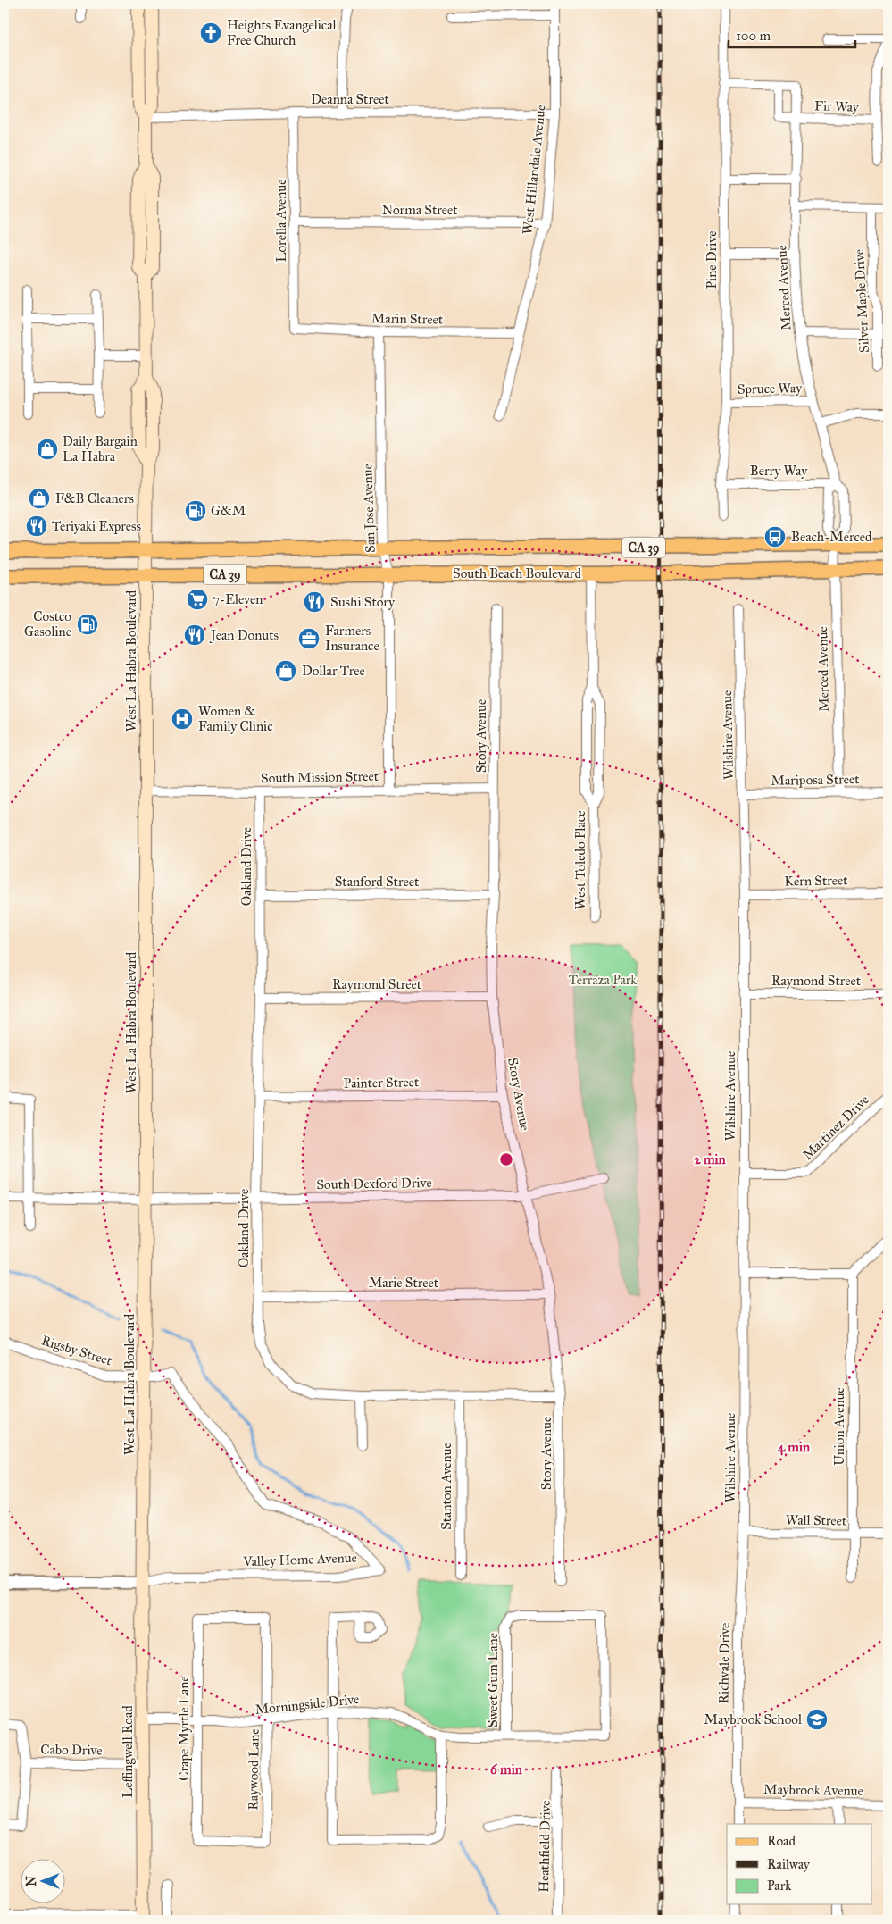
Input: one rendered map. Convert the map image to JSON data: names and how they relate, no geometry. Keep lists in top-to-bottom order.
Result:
{
  "streets": {
    "main road": [
      "CA 39",
      "South Beach Boulevard",
      "West La Habra Boulevard",
      "Leffingwell Road"
    ],
    "street": [
      "Deanna Street",
      "Fir Way",
      "West Hillandale Avenue",
      "Norma Street",
      "Lorella Avenue",
      "Pine Drive",
      "Merced Avenue",
      "Silver Maple Drive",
      "Marin Street",
      "Spruce Way",
      "Berry Way",
      "San Jose Avenue",
      "Wilshire Avenue",
      "Story Avenue",
      "South Mission Street",
      "Mariposa Street",
      "West Toledo Place",
      "Oakland Drive",
      "Kern Street",
      "Stanford Street",
      "Raymond Street",
      "Painter Street",
      "Martinez Drive",
      "South Dexford Drive",
      "Marie Street",
      "Rigsby Street",
      "Union Avenue",
      "Stanton Avenue",
      "Wall Street",
      "Valley Home Avenue",
      "Richvale Drive",
      "Sweet Gum Lane",
      "Morningside Drive",
      "Crape Myrtle Lane",
      "Cabo Drive",
      "Raywood Lane",
      "Maybrook Avenue",
      "Heathfield Drive"
    ]
  },
  "crossings": [
    ["Deanna Street", "West Hillandale Avenue"],
    ["Deanna Street", "Lorella Avenue"],
    ["Deanna Street", "West La Habra Boulevard"],
    ["Fir Way", "Merced Avenue"],
    ["West Hillandale Avenue", "Norma Street"],
    ["West Hillandale Avenue", "Marin Street"],
    ["Norma Street", "Lorella Avenue"],
    ["Lorella Avenue", "Marin Street"],
    ["Pine Drive", "Spruce Way"],
    ["Pine Drive", "Berry Way"],
    ["Merced Avenue", "Spruce Way"],
    ["Merced Avenue", "Berry Way"],
    ["Merced Avenue", "South Beach Boulevard"],
    ["Merced Avenue", "Mariposa Street"],
    ["Marin Street", "San Jose Avenue"],
    ["San Jose Avenue", "South Beach Boulevard"],
    ["San Jose Avenue", "South Mission Street"],
    ["CA 39", "South Beach Boulevard"],
    ["CA 39", "West La Habra Boulevard"],
    ["South Beach Boulevard", "West La Habra Boulevard"],
    ["South Beach Boulevard", "West Toledo Place"],
    ["West La Habra Boulevard", "South Mission Street"],
    ["West La Habra Boulevard", "South Dexford Drive"],
    ["West La Habra Boulevard", "Rigsby Street"],
    ["West La Habra Boulevard", "Valley Home Avenue"],
    ["West La Habra Boulevard", "Leffingwell Road"],
    ["Wilshire Avenue", "Mariposa Street"],
    ["Wilshire Avenue", "Kern Street"],
    ["Wilshire Avenue", "Raymond Street"],
    ["Wilshire Avenue", "Martinez Drive"],
    ["Wilshire Avenue", "Wall Street"],
    ["Wilshire Avenue", "Richvale Drive"],
    ["Story Avenue", "South Mission Street"],
    ["Story Avenue", "Oakland Drive"],
    ["Story Avenue", "Stanford Street"],
    ["Story Avenue", "Raymond Street"],
    ["Story Avenue", "Painter Street"],
    ["Story Avenue", "South Dexford Drive"],
    ["Story Avenue", "Marie Street"],
    ["South Mission Street", "Oakland Drive"],
    ["Oakland Drive", "Stanford Street"],
    ["Oakland Drive", "Raymond Street"],
    ["Oakland Drive", "Painter Street"],
    ["Oakland Drive", "South Dexford Drive"],
    ["Oakland Drive", "Marie Street"],
    ["Oakland Drive", "Stanton Avenue"],
    ["Rigsby Street", "Valley Home Avenue"],
    ["Union Avenue", "Wall Street"],
    ["Valley Home Avenue", "Leffingwell Road"],
    ["Richvale Drive", "Maybrook Avenue"],
    ["Sweet Gum Lane", "Morningside Drive"],
    ["Morningside Drive", "Crape Myrtle Lane"],
    ["Morningside Drive", "Leffingwell Road"],
    ["Morningside Drive", "Raywood Lane"],
    ["Crape Myrtle Lane", "Raywood Lane"],
    ["Cabo Drive", "Leffingwell Road"]
  ],
  "parks": ["Terraza Park"],
  "places": {
    "church": ["Heights Evangelical Free Church"],
    "shop": ["Daily Bargain La Habra", "F&B Cleaners", "Dollar Tree"],
    "fuel station": ["G&M", "Costco Gasoline"],
    "restaurant": ["Teriyaki Express", "Sushi Story", "Jean Donuts"],
    "bus stop": ["Beach-Merced"],
    "supermarket": ["7-Eleven"],
    "office": ["Farmers Insurance"],
    "hospital": ["Women & Family Clinic"],
    "school or university": ["Maybrook School"]
  },
  "legend": ["Road", "Railway", "Park"],
  "scale_bar": "100 m",
  "north": "left",
  "rings": ["2 min", "4 min", "6 min"]
}
